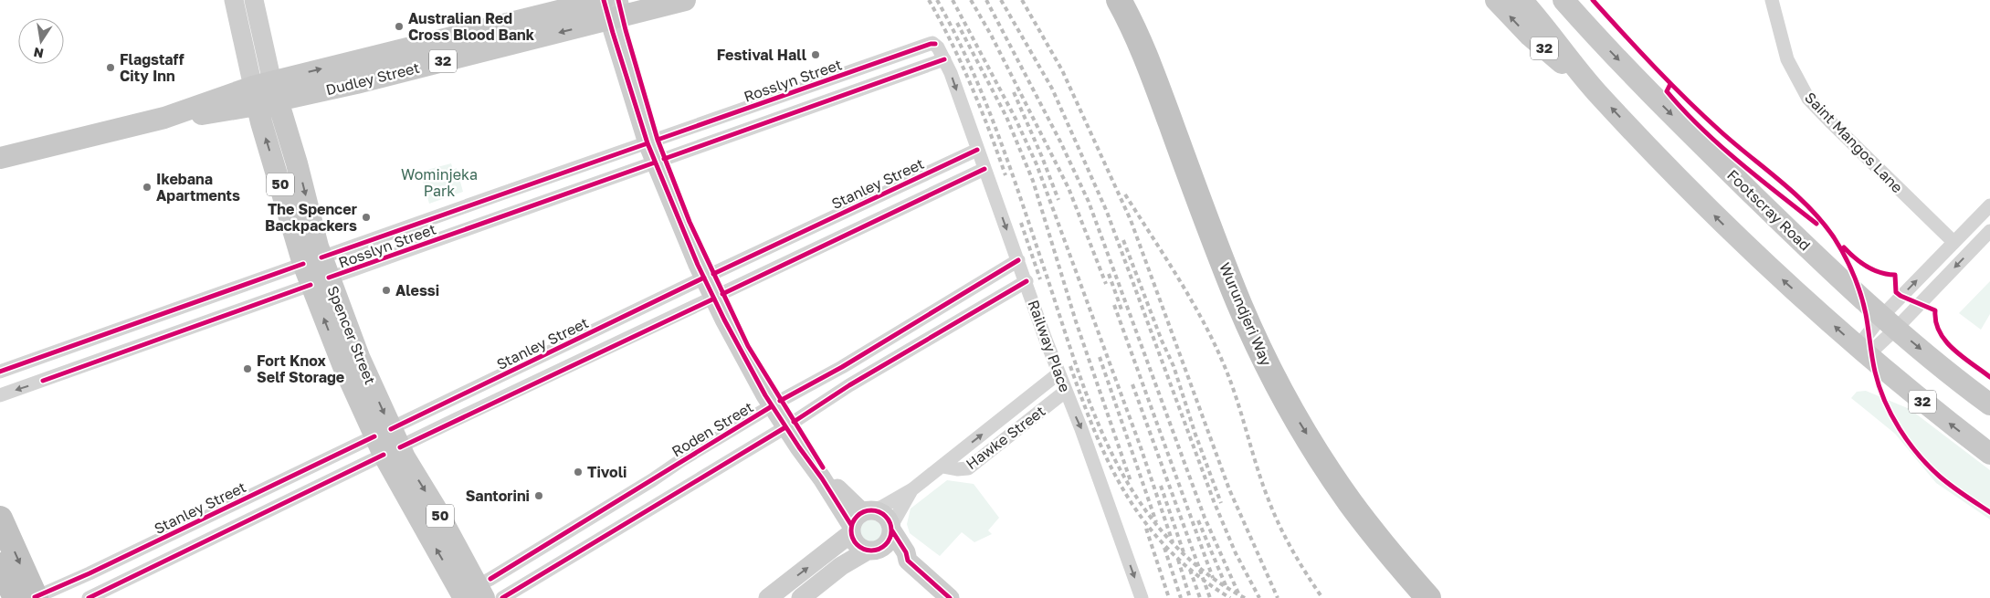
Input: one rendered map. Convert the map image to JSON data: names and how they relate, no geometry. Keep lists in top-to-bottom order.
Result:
{
  "streets": {
    "highway": ["Wurundjeri Way"],
    "main road": [
      "32",
      "Dudley Street",
      "50",
      "Footscray Road",
      "Spencer Street"
    ],
    "street": [
      "Rosslyn Street",
      "Saint Mangos Lane",
      "Stanley Street",
      "Railway Place",
      "Roden Street",
      "Hawke Street"
    ]
  },
  "crossings": [
    ["Dudley Street", "Spencer Street"],
    ["Rosslyn Street", "Spencer Street"],
    ["Rosslyn Street", "Railway Place"],
    ["Stanley Street", "Spencer Street"],
    ["Stanley Street", "Railway Place"],
    ["Spencer Street", "Roden Street"],
    ["Railway Place", "Roden Street"],
    ["Railway Place", "Hawke Street"]
  ],
  "one_way": ["Railway Place"],
  "parks": ["Wominjeka Park"],
  "places": [
    "Australian Red Cross Blood Bank",
    "Festival Hall",
    "Flagstaff City Inn",
    "Ikebana Apartments",
    "The Spencer Backpackers",
    "Alessi",
    "Fort Knox Self Storage",
    "Tivoli",
    "Santorini"
  ],
  "north": "bottom"
}
